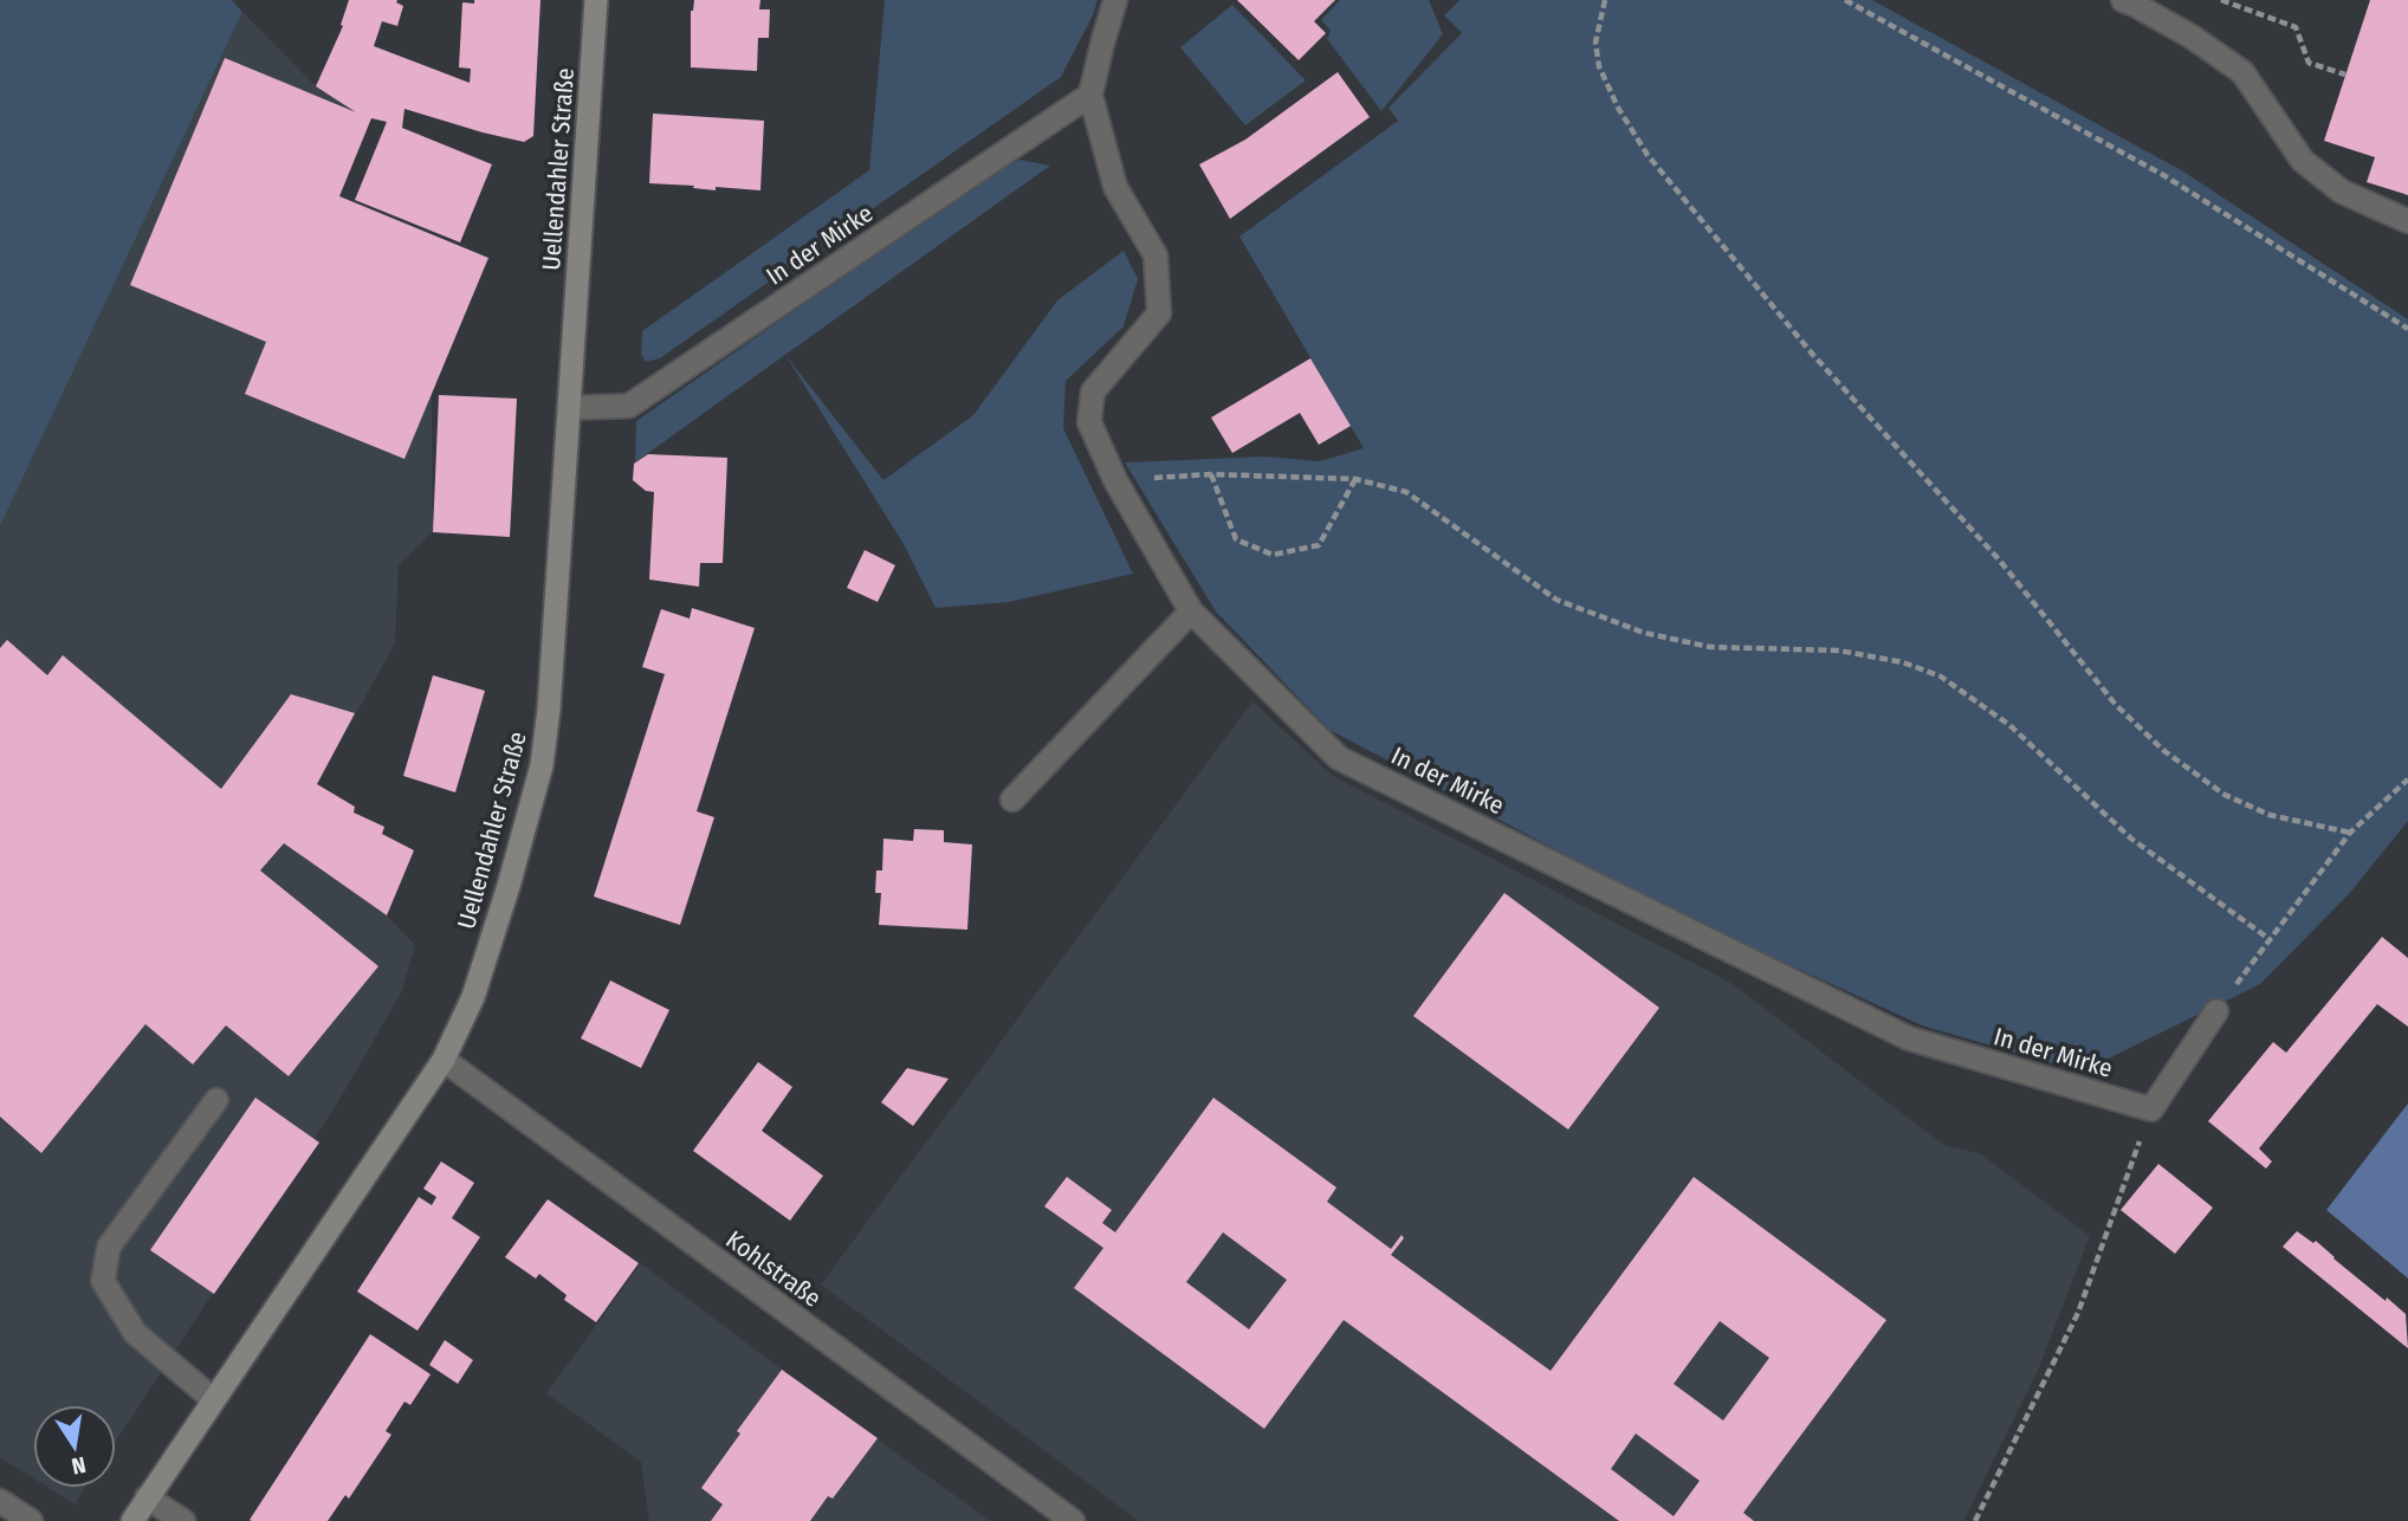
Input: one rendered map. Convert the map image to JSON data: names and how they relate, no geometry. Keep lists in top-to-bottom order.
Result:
{
  "streets": {
    "main road": ["Uellendahler Straße"],
    "street": ["In der Mirke", "Kohlstraße"]
  },
  "crossings": [
    ["Uellendahler Straße", "In der Mirke"],
    ["Uellendahler Straße", "Kohlstraße"]
  ],
  "north": "bottom"
}
